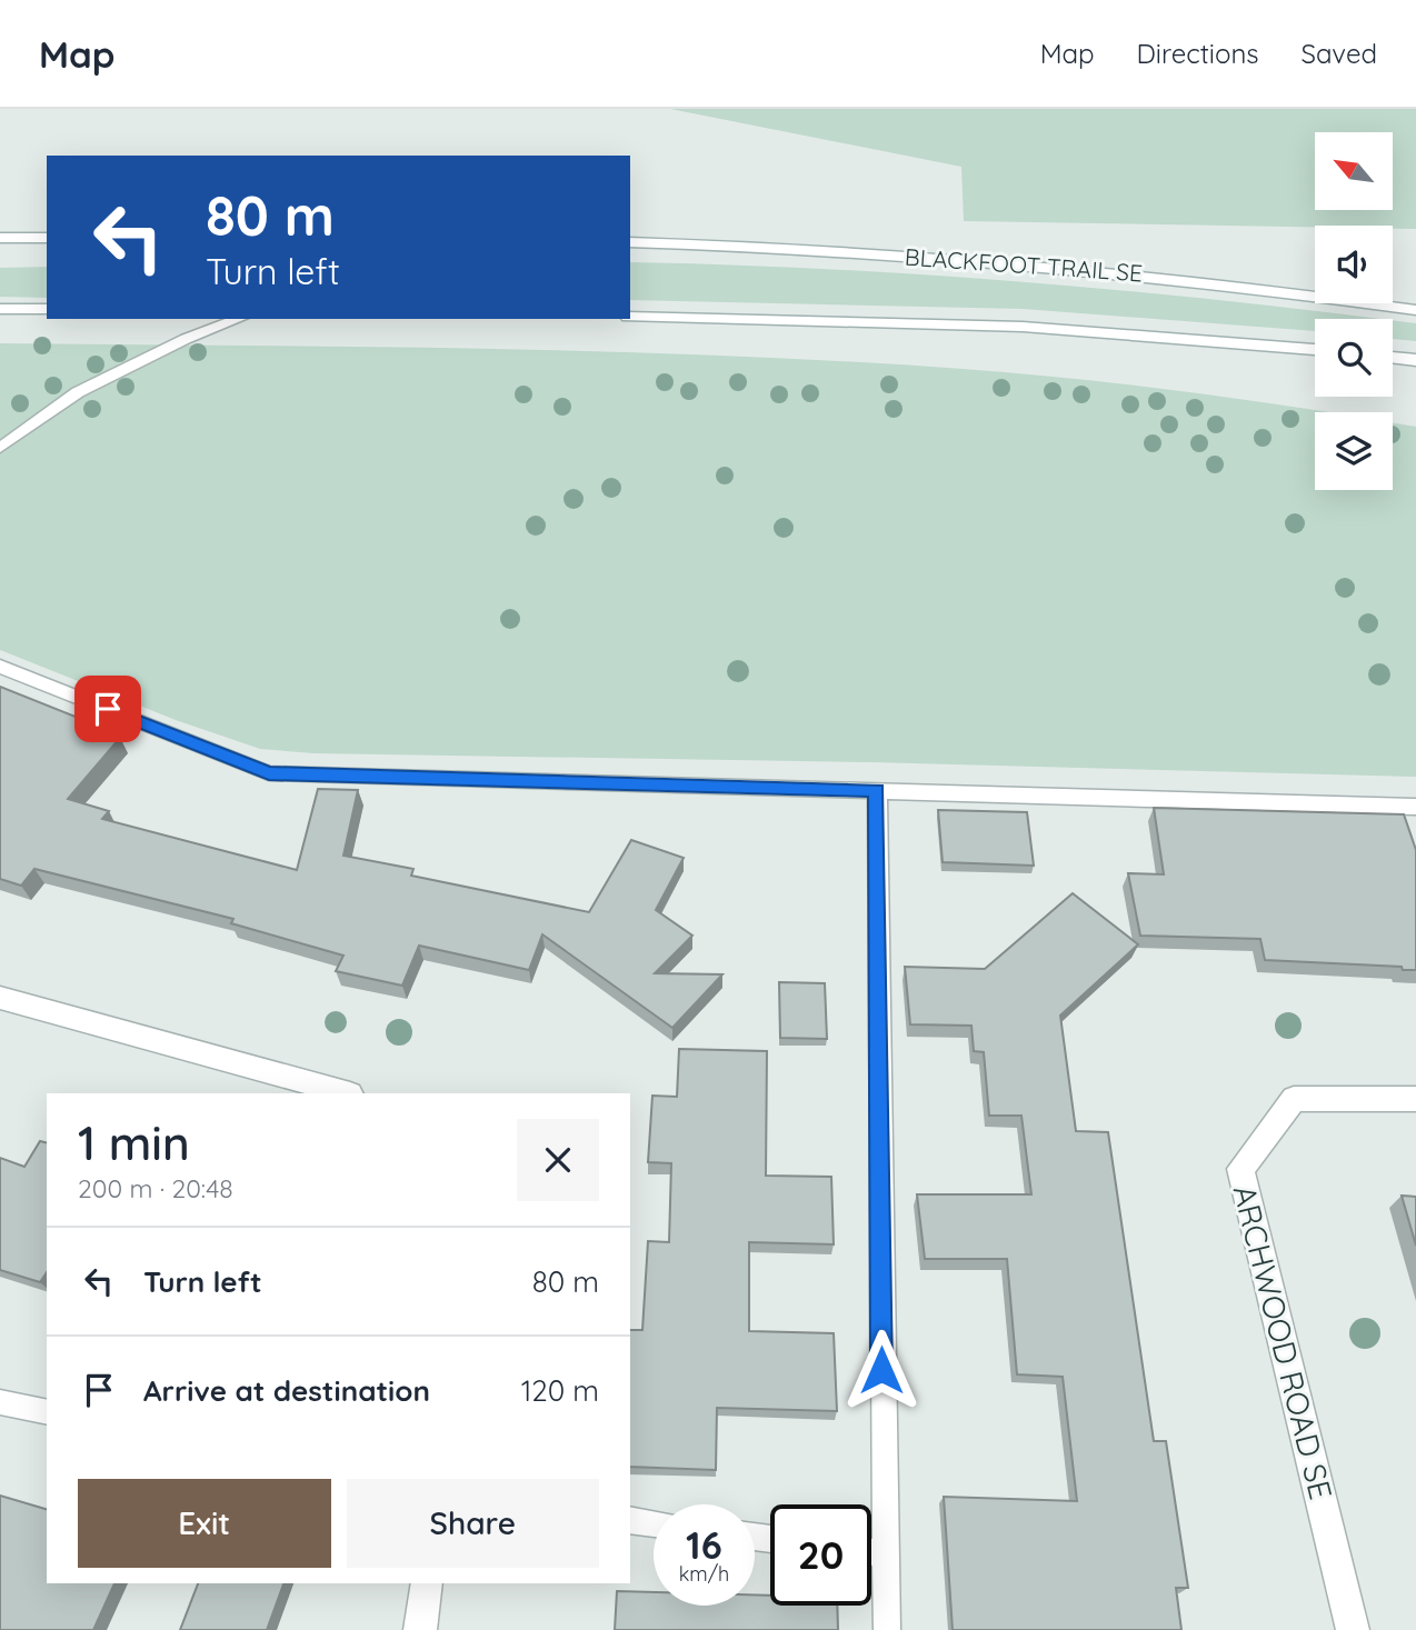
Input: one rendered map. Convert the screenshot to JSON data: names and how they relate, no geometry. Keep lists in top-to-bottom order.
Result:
{
  "streets": {
    "main road": ["BLACKFOOT TRAIL SE", "ARCHWOOD ROAD SE"]
  },
  "north": "top left",
  "page": {
    "header": "Map",
    "nav": ["Map", "Directions", "Saved"],
    "turn": ["80 m", "Turn left"],
    "heading": ["1 min", "200 m · 20:48"],
    "list": [
      {
        "name": "Turn left",
        "value": "80 m"
      },
      {
        "name": "Arrive at destination",
        "value": "120 m"
      }
    ],
    "buttons": ["Exit", "Share"],
    "speed": "16 km/h",
    "limit": "20"
  }
}
